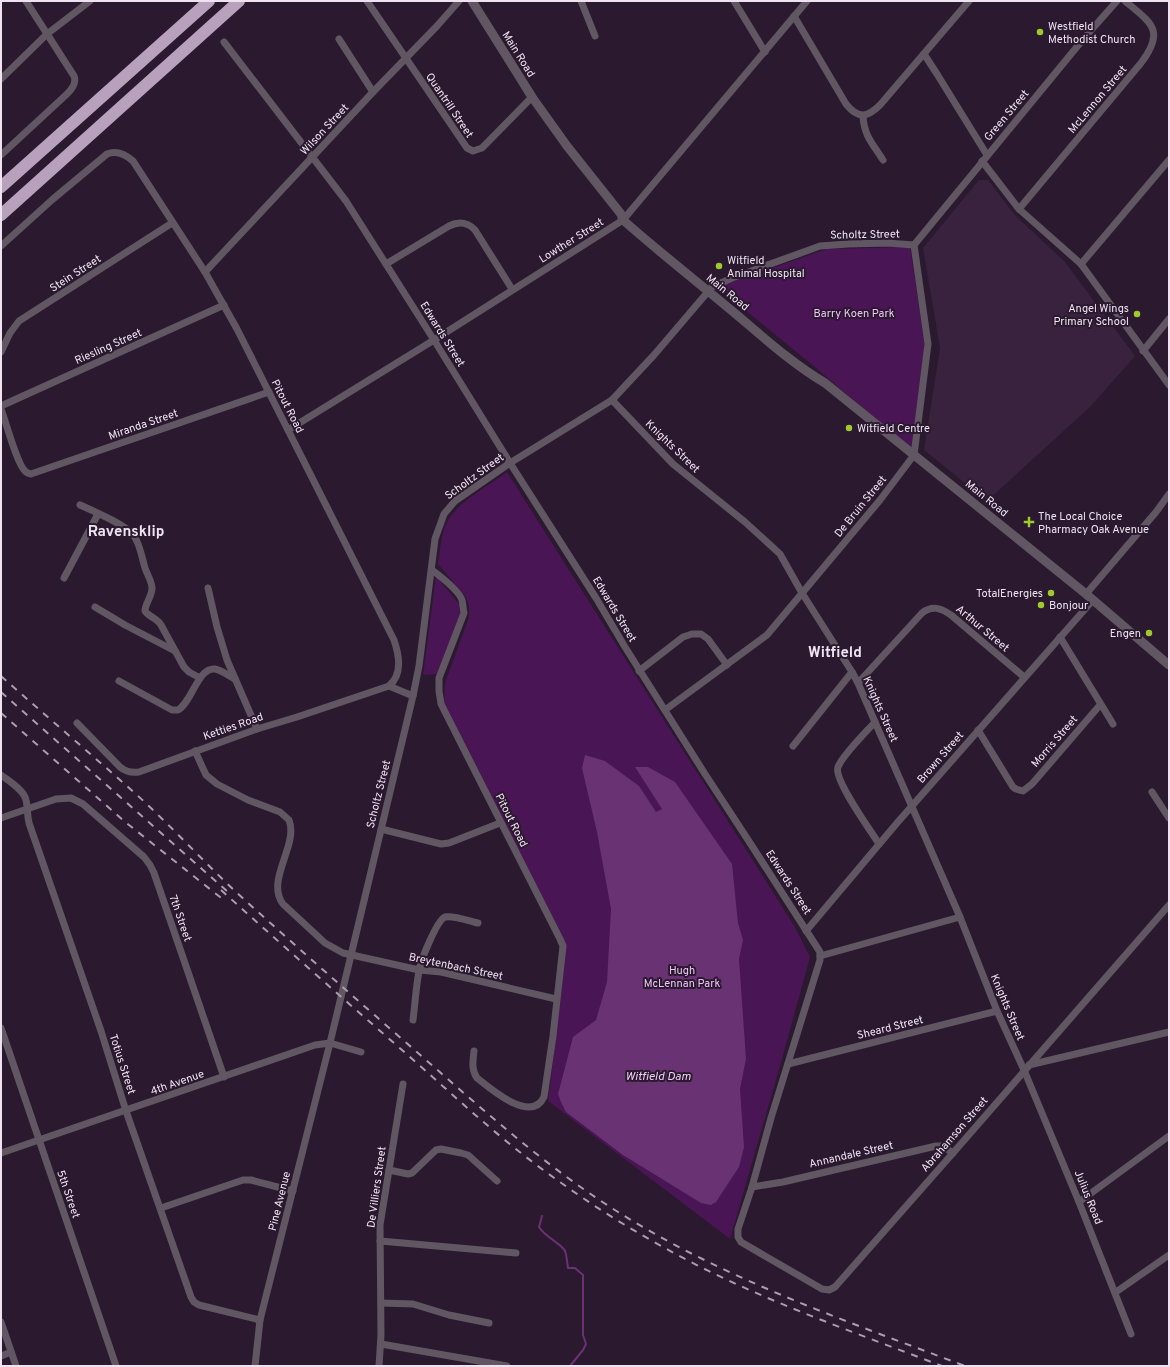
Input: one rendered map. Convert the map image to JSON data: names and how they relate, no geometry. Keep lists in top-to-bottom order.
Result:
{
  "streets": {
    "street": [
      "Main Road",
      "McLennon Street",
      "Quantrill Street",
      "Green Street",
      "Wilson Street",
      "Scholtz Street",
      "Lowther Street",
      "Stein Street",
      "Edwards Street",
      "Riesling Street",
      "Pitout Road",
      "Miranda Street",
      "Knights Street",
      "De Bruin Street",
      "Arthur Street",
      "Ketties Road",
      "Morris Street",
      "Brown Street",
      "7th Street",
      "Breytenbach Street",
      "Sheard Street",
      "Totius Street",
      "4th Avenue",
      "Abrahamson Street",
      "Annandale Street",
      "De Villiers Street",
      "5th Street",
      "Julius Road",
      "Pine Avenue"
    ]
  },
  "crossings": [
    ["Main Road", "Quantrill Street"],
    ["Main Road", "Scholtz Street"],
    ["Main Road", "Lowther Street"],
    ["Main Road", "De Bruin Street"],
    ["Main Road", "Brown Street"],
    ["Quantrill Street", "Wilson Street"],
    ["Green Street", "Scholtz Street"],
    ["Green Street", "De Bruin Street"],
    ["Wilson Street", "Edwards Street"],
    ["Wilson Street", "Pitout Road"],
    ["Scholtz Street", "Edwards Street"],
    ["Scholtz Street", "Pitout Road"],
    ["Scholtz Street", "Knights Street"],
    ["Scholtz Street", "De Bruin Street"],
    ["Scholtz Street", "Breytenbach Street"],
    ["Scholtz Street", "4th Avenue"],
    ["Scholtz Street", "Pine Avenue"],
    ["Lowther Street", "Edwards Street"],
    ["Lowther Street", "Pitout Road"],
    ["Stein Street", "Pitout Road"],
    ["Edwards Street", "De Bruin Street"],
    ["Edwards Street", "Brown Street"],
    ["Riesling Street", "Pitout Road"],
    ["Riesling Street", "Miranda Street"],
    ["Pitout Road", "Miranda Street"],
    ["Pitout Road", "Ketties Road"],
    ["Pitout Road", "Breytenbach Street"],
    ["Knights Street", "De Bruin Street"],
    ["Knights Street", "Arthur Street"],
    ["Knights Street", "Brown Street"],
    ["Knights Street", "Sheard Street"],
    ["Knights Street", "Abrahamson Street"],
    ["Knights Street", "Julius Road"],
    ["Arthur Street", "Brown Street"],
    ["Ketties Road", "Breytenbach Street"],
    ["Morris Street", "Brown Street"],
    ["7th Street", "Totius Street"],
    ["7th Street", "4th Avenue"],
    ["Totius Street", "4th Avenue"],
    ["Totius Street", "Pine Avenue"],
    ["4th Avenue", "5th Street"],
    ["4th Avenue", "Pine Avenue"],
    ["Abrahamson Street", "Annandale Street"],
    ["Abrahamson Street", "Julius Road"]
  ],
  "districts": ["Ravensklip", "Witfield"],
  "water": ["Witfield Dam"],
  "parks": ["Barry Koen Park", "Hugh McLennan Park"],
  "places": {
    "other": [
      "Westfield Methodist Church",
      "Witfield Animal Hospital",
      "Angel Wings Primary School",
      "Witfield Centre",
      "TotalEnergies",
      "Bonjour",
      "Engen"
    ],
    "health": ["The Local Choice Pharmacy Oak Avenue"]
  }
}
